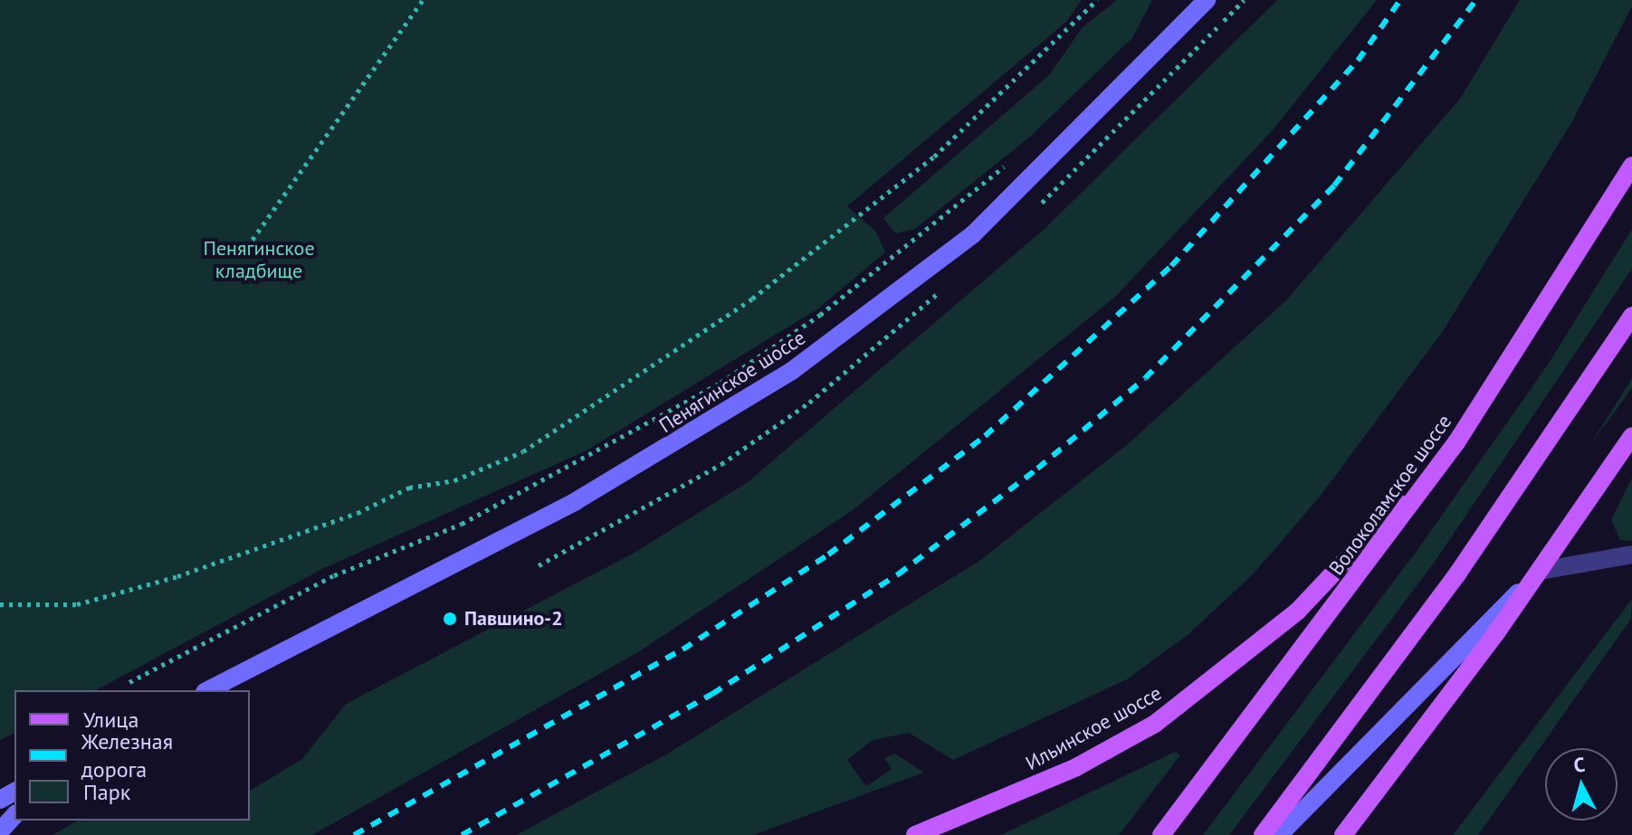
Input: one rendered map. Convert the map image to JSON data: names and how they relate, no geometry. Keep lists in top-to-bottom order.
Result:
{
  "streets": {
    "main road": ["Пенягинское шоссе", "Волоколамское шоссе", "Ильинское шоссе"]
  },
  "crossings": [
    ["Волоколамское шоссе", "Ильинское шоссе"]
  ],
  "parks": ["Пенягинское кладбище"],
  "places": ["Павшино-2"],
  "legend": ["Улица", "Железная дорога", "Парк"],
  "north": "top"
}
